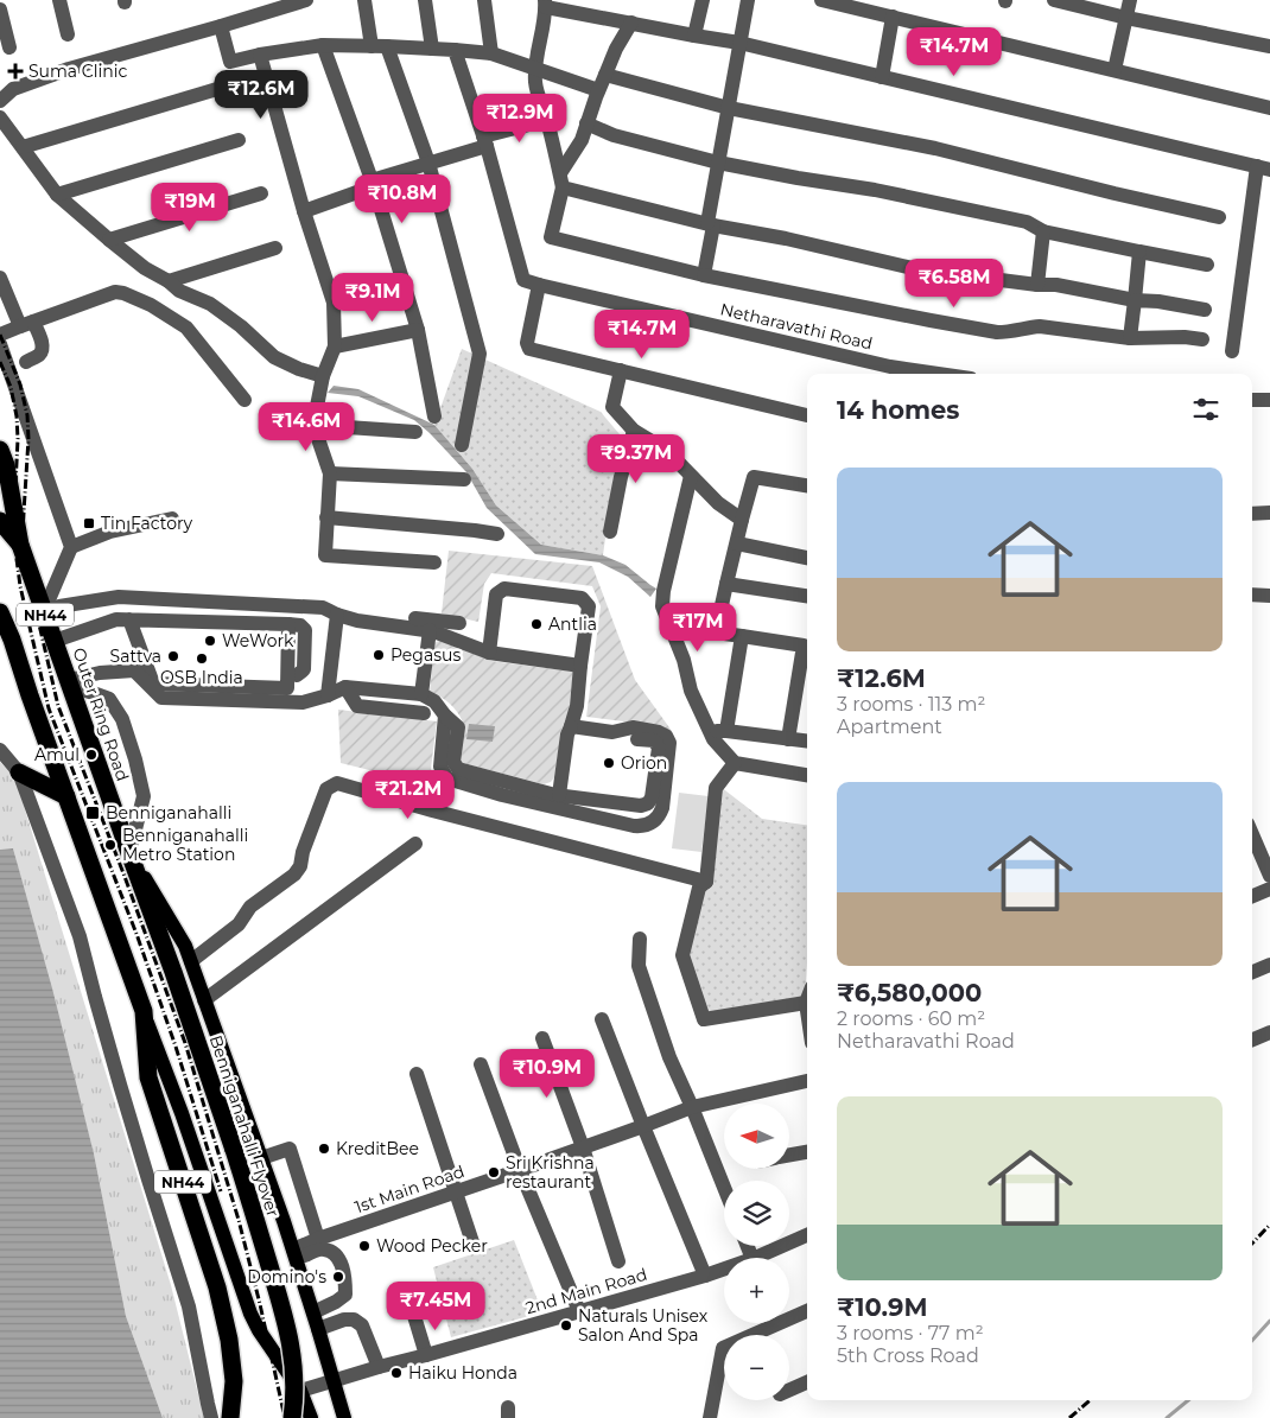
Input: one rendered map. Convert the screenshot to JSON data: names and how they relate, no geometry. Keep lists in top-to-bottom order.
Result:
{
  "streets": {
    "highway": ["NH44", "Outer Ring Road", "Benniganahalli Flyover"],
    "street": ["Netharavathi Road", "1st Main Road", "2nd Main Road"]
  },
  "crossings": [
    ["Outer Ring Road", "Benniganahalli Flyover"]
  ],
  "places": {
    "health": ["Suma Clinic"],
    "transit": ["Tin Factory", "Benniganahalli"],
    "other": [
      "Antlia",
      "WeWork",
      "Pegasus",
      "Sattva",
      "OSB India",
      "Amul",
      "Orion",
      "Benniganahalli Metro Station",
      "KreditBee",
      "Sri Krishna restaurant",
      "Wood Pecker",
      "Domino's",
      "Naturals Unisex Salon And Spa",
      "Haiku Honda"
    ]
  },
  "north": "left",
  "page": {
    "price": [
      "₹14.7M",
      "₹12.6M",
      "₹12.9M",
      "₹10.8M",
      "₹19M",
      "₹6.58M",
      "₹9.1M",
      "₹14.7M",
      "₹14.6M",
      "₹9.37M",
      "₹17M",
      "₹21.2M",
      "₹10.9M",
      "₹7.45M"
    ],
    "heading": "14 homes",
    "list": [
      {
        "name": "₹12.6M",
        "note": "3 rooms · 113 m² · Apartment"
      },
      {
        "name": "₹6,580,000",
        "note": "2 rooms · 60 m² · Netharavathi Road"
      },
      {
        "name": "₹10.9M",
        "note": "3 rooms · 77 m² · 5th Cross Road"
      }
    ],
    "map_buttons": ["+", "−"]
  }
}
